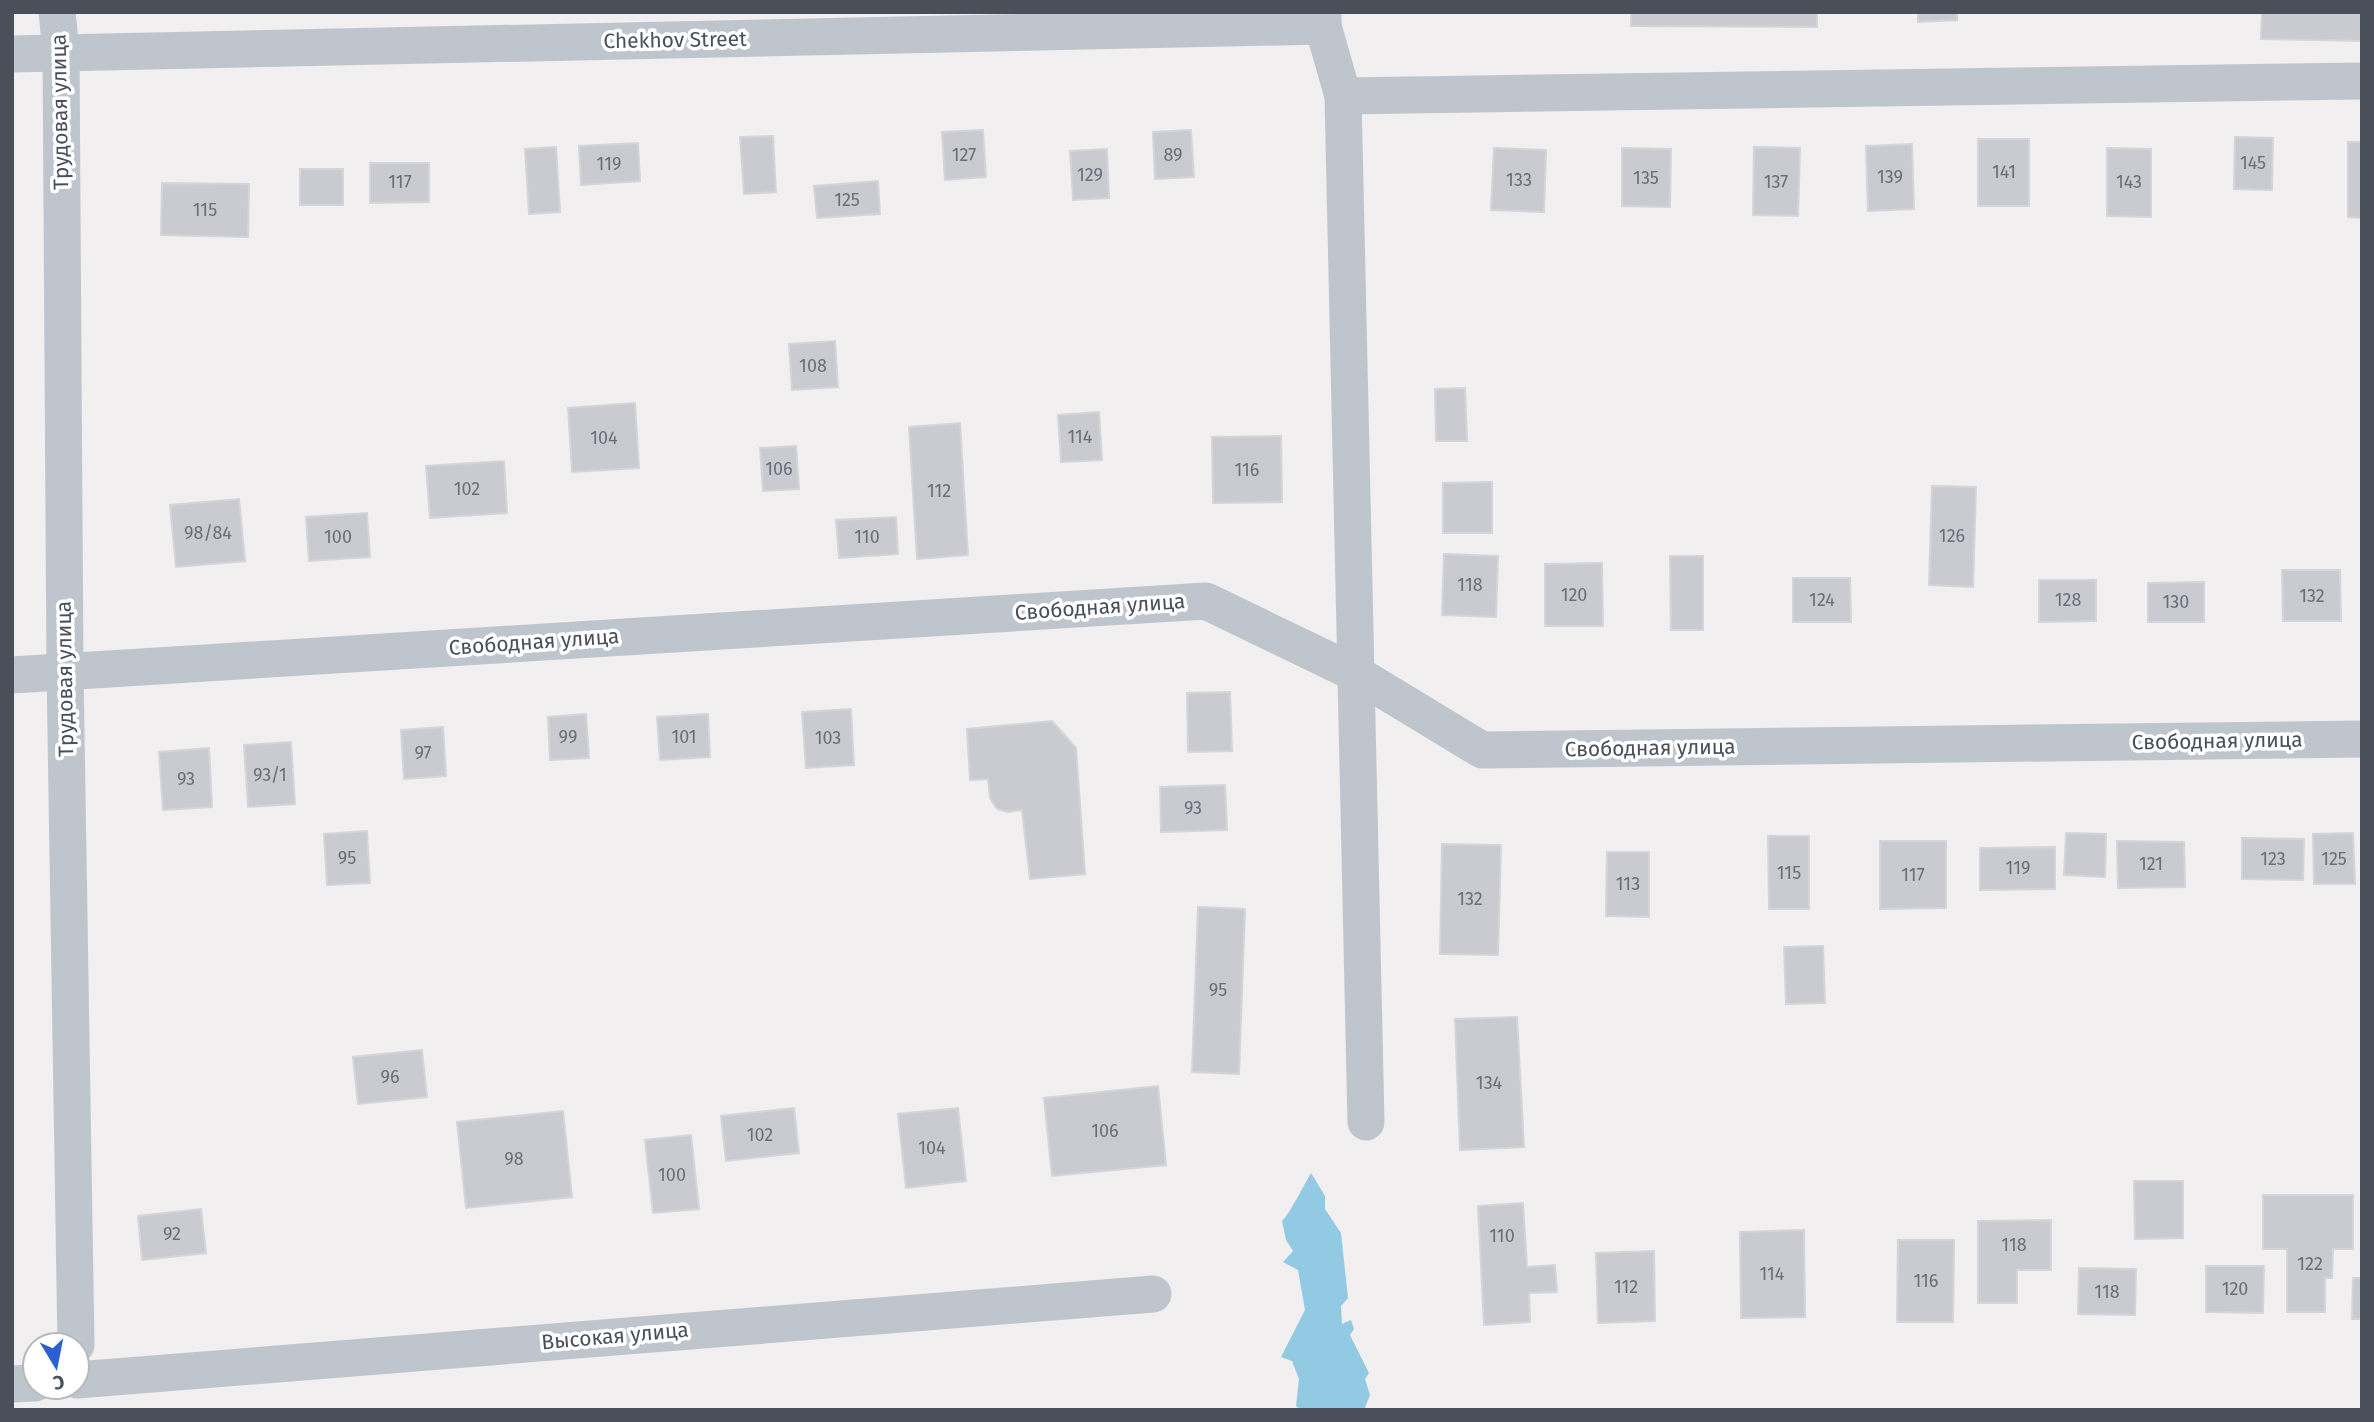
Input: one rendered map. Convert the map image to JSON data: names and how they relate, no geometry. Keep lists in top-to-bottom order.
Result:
{
  "streets": {
    "street": [
      "Chekhov Street",
      "Трудовая улица",
      "Свободная улица",
      "Высокая улица"
    ]
  },
  "crossings": [
    ["Chekhov Street", "Трудовая улица"],
    ["Трудовая улица", "Свободная улица"]
  ],
  "house_numbers": [
    "127",
    "89",
    "145",
    "119",
    "141",
    "129",
    "139",
    "135",
    "133",
    "117",
    "137",
    "143",
    "125",
    "115",
    "108",
    "114",
    "104",
    "106",
    "116",
    "102",
    "112",
    "98/84",
    "126",
    "100",
    "110",
    "118",
    "120",
    "132",
    "124",
    "128",
    "130",
    "99",
    "101",
    "103",
    "97",
    "93/1",
    "93",
    "93",
    "95",
    "123",
    "125",
    "121",
    "119",
    "115",
    "117",
    "113",
    "132",
    "95",
    "96",
    "134",
    "106",
    "102",
    "104",
    "98",
    "100",
    "92",
    "110",
    "118",
    "122",
    "114",
    "116",
    "112",
    "120",
    "118"
  ],
  "north": "bottom"
}
